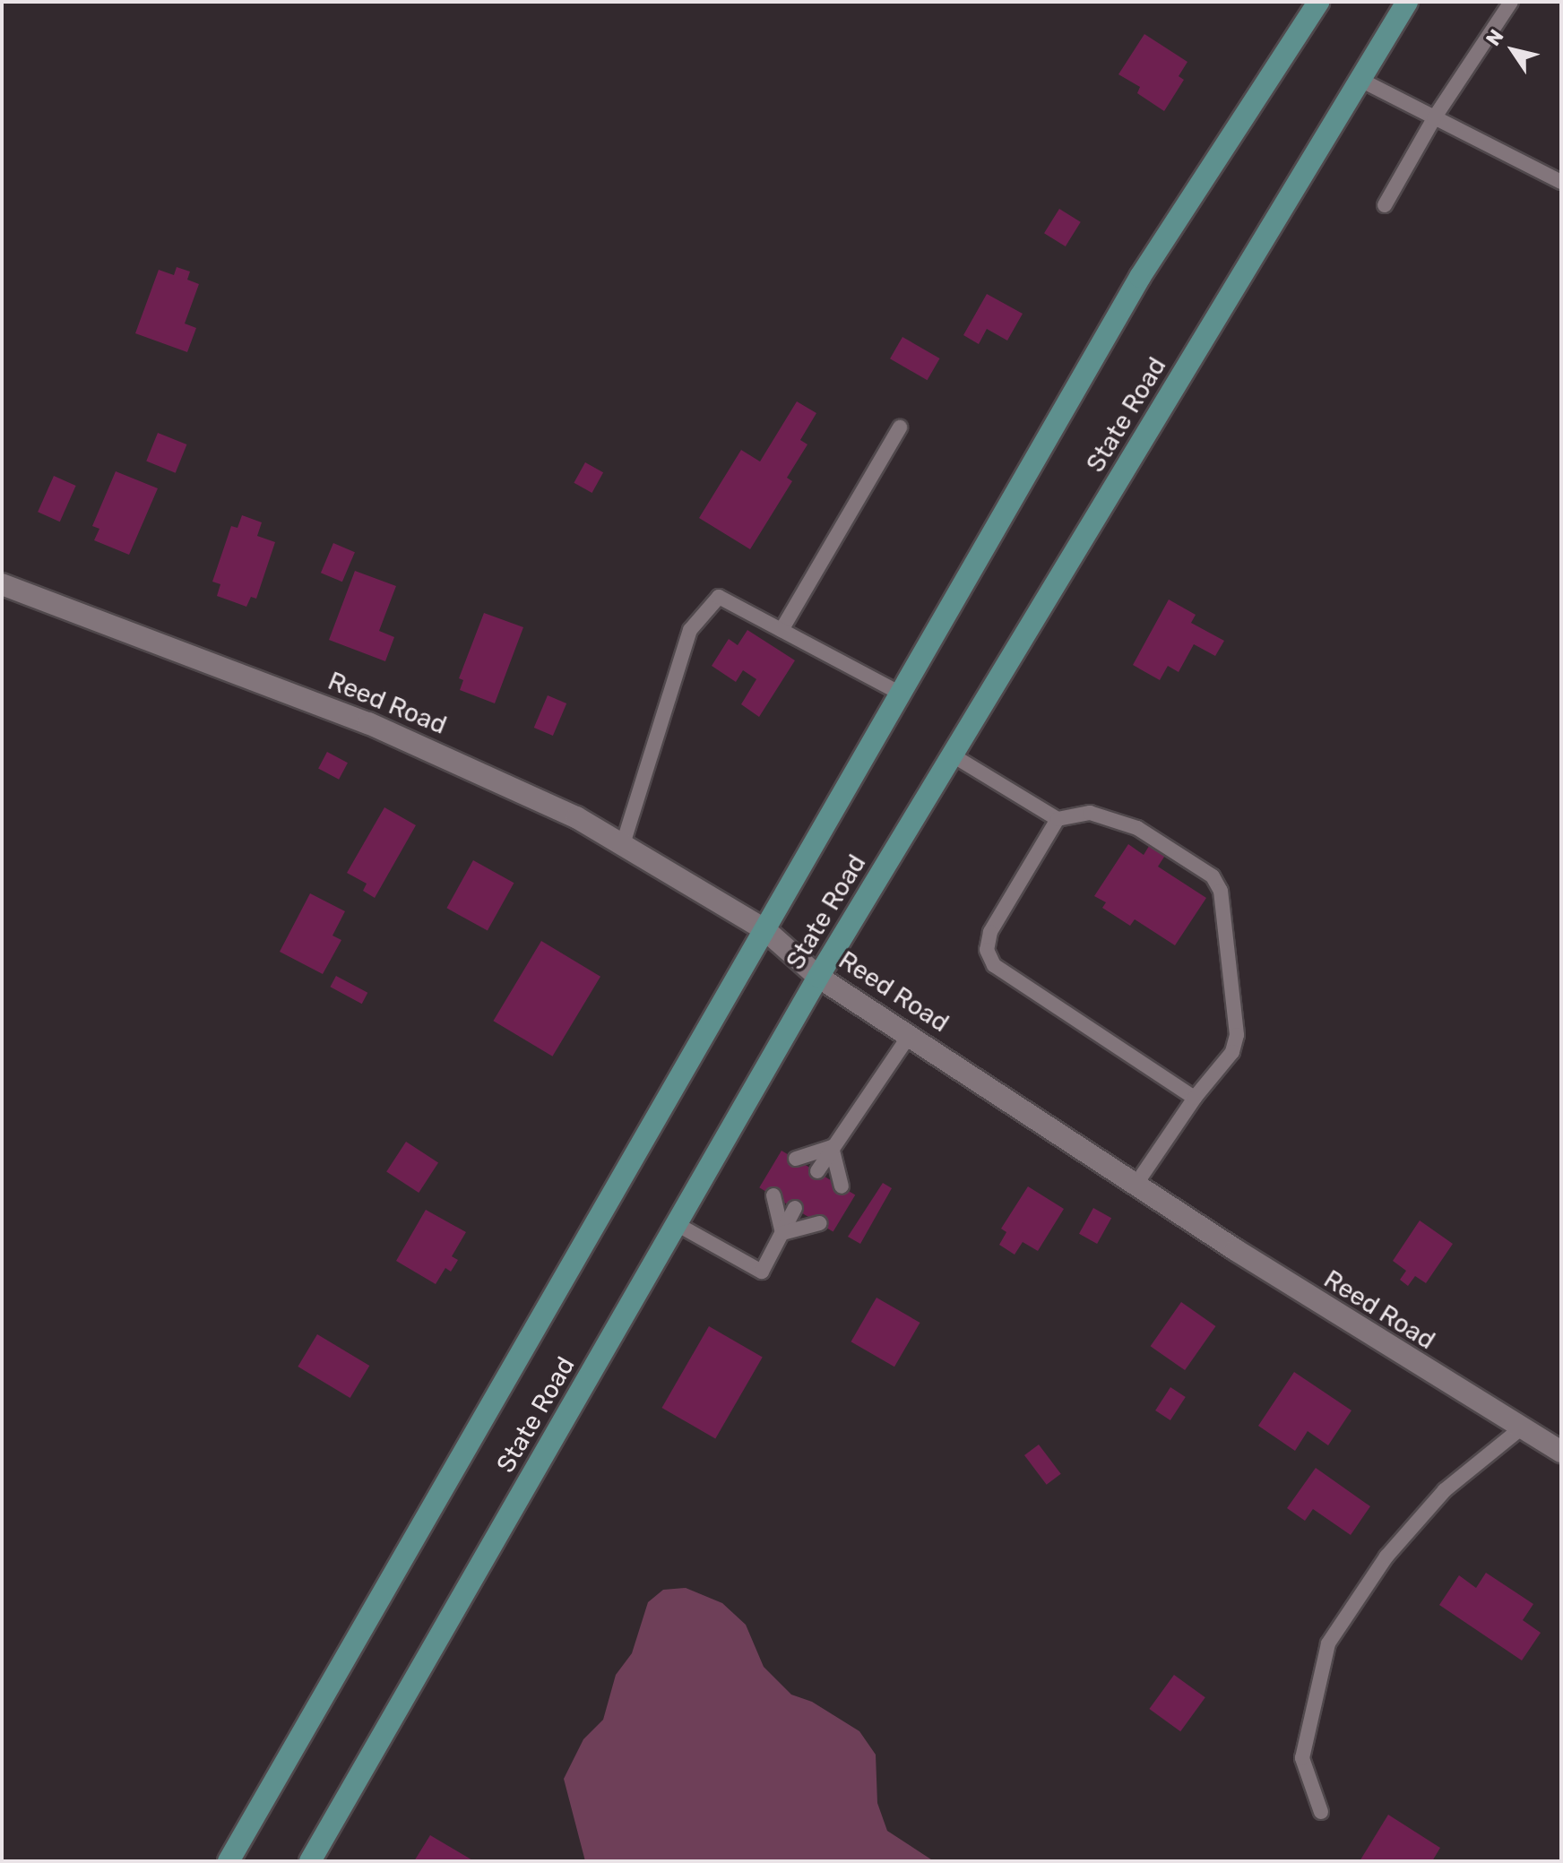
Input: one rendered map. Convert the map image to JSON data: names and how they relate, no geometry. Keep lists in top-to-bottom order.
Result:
{
  "streets": {
    "main road": ["State Road"],
    "street": ["Reed Road"]
  },
  "crossings": [
    ["State Road", "Reed Road"]
  ],
  "north": "top left"
}
